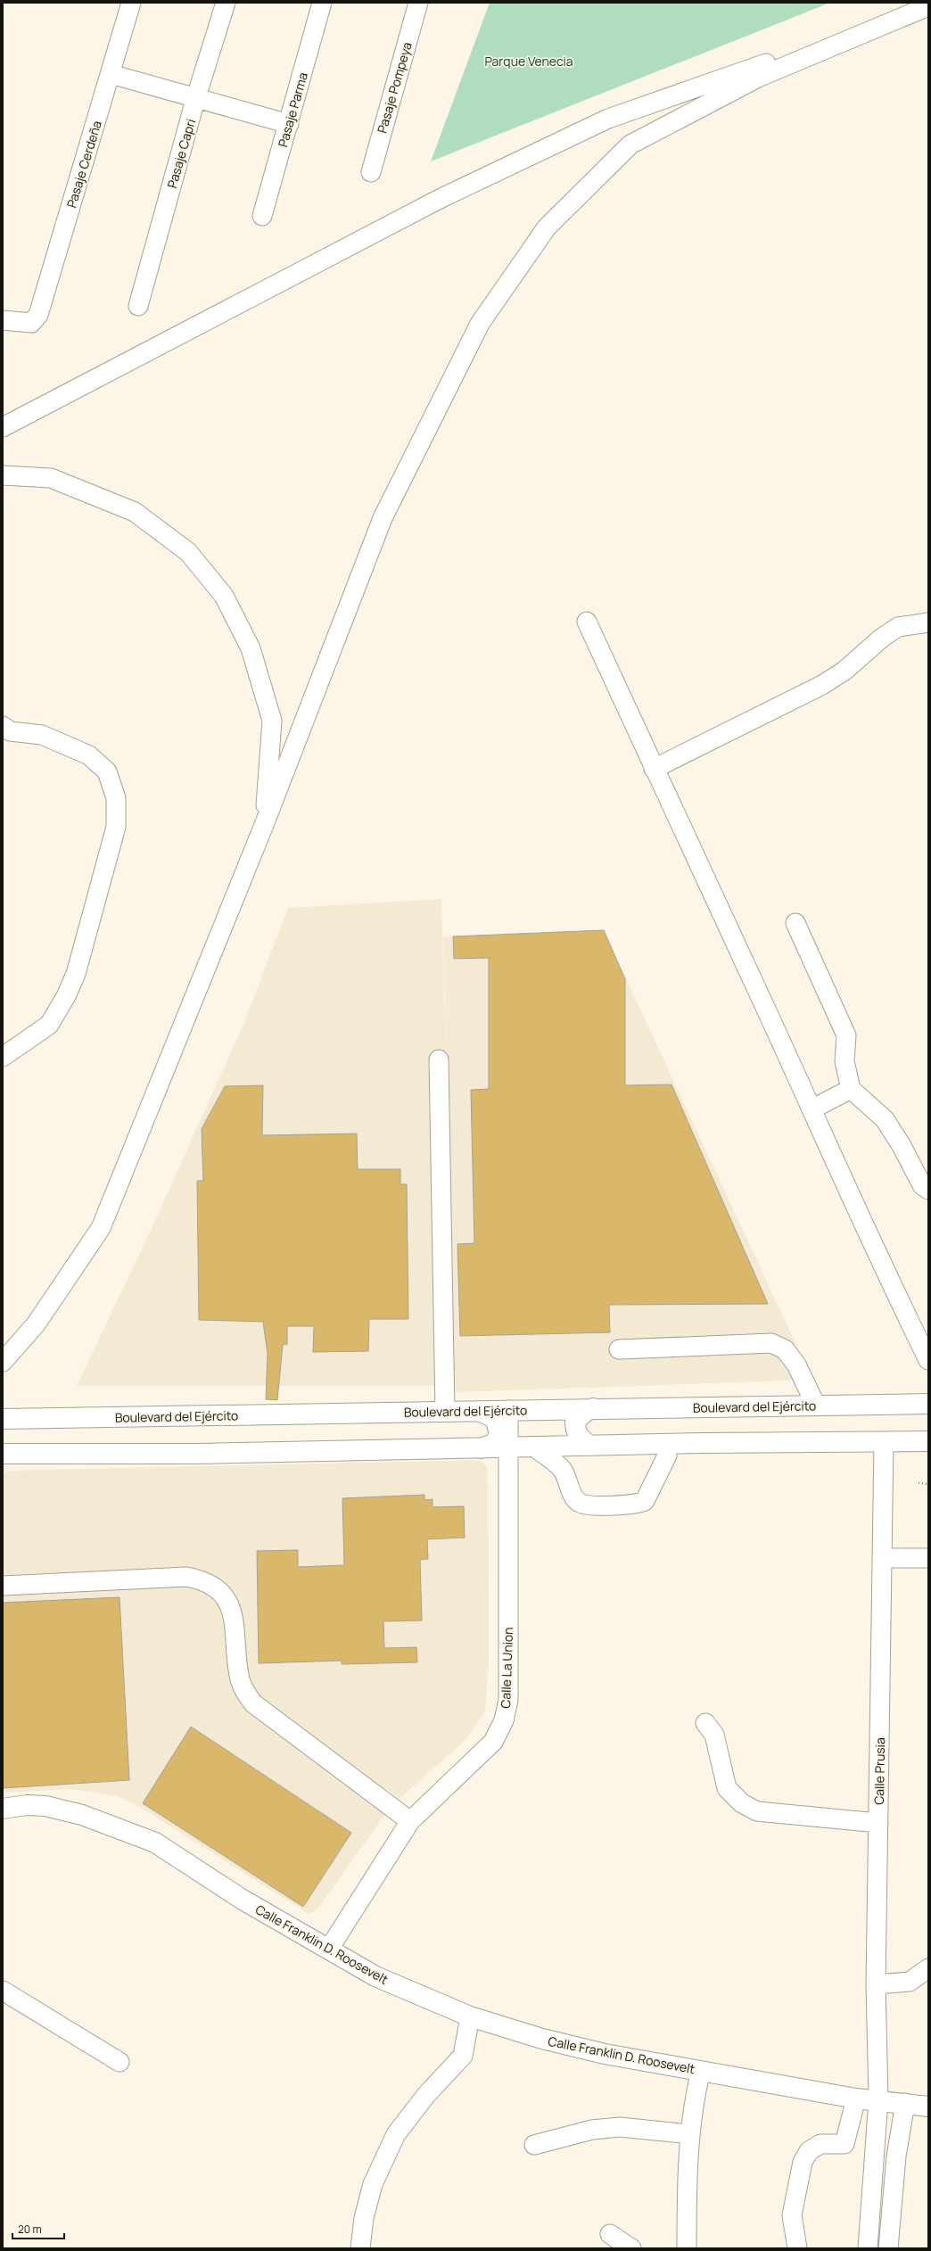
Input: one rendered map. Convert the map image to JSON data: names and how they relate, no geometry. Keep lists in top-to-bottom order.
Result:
{
  "streets": {
    "main road": ["Boulevard del Ejército", "Calle Franklin D. Roosevelt"],
    "street": [
      "Pasaje Pompeya",
      "Pasaje Parma",
      "Pasaje Capri",
      "Pasaje Cerdeña",
      "Calle La Union",
      "Calle Prusia"
    ]
  },
  "crossings": [
    ["Boulevard del Ejército", "Calle La Union"],
    ["Calle La Union", "Calle Franklin D. Roosevelt"],
    ["Calle Prusia", "Calle Franklin D. Roosevelt"]
  ],
  "parks": ["Parque Venecia"],
  "scale_bar": "20 m"
}
